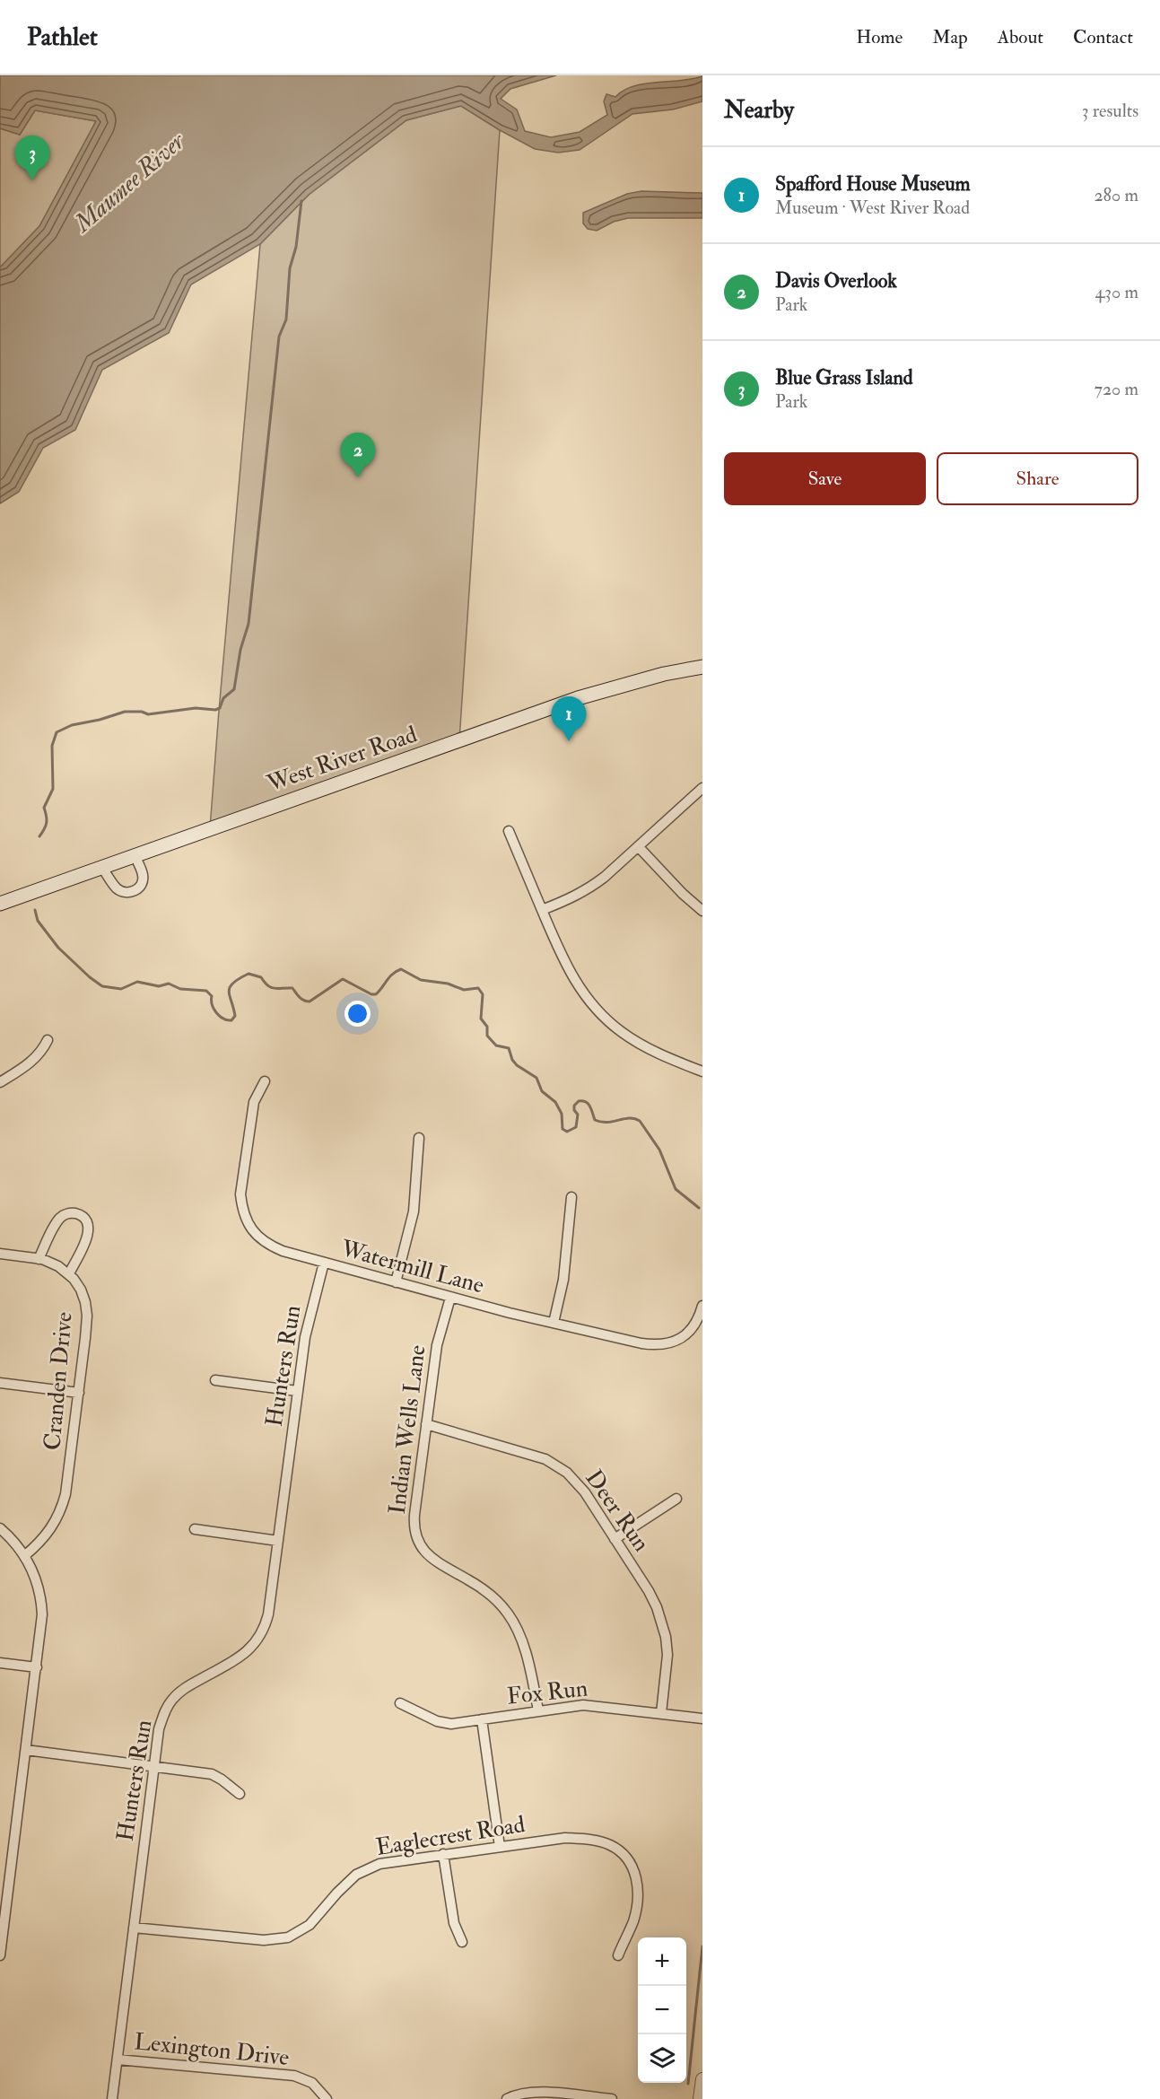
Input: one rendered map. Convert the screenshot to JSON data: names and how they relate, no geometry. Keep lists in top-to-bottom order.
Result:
{
  "streets": {
    "main road": ["West River Road"],
    "street": [
      "Watermill Lane",
      "Hunters Run",
      "Cranden Drive",
      "Indian Wells Lane",
      "Deer Run",
      "Fox Run",
      "Eaglecrest Road",
      "Lexington Drive"
    ]
  },
  "crossings": [
    ["Watermill Lane", "Hunters Run"],
    ["Watermill Lane", "Indian Wells Lane"],
    ["Hunters Run", "Eaglecrest Road"],
    ["Hunters Run", "Lexington Drive"],
    ["Indian Wells Lane", "Deer Run"],
    ["Indian Wells Lane", "Fox Run"],
    ["Deer Run", "Fox Run"]
  ],
  "water": ["Maumee River"],
  "page": {
    "header": "Pathlet",
    "nav": [
      "Home",
      "Map",
      "About",
      "Contact"
    ],
    "heading": ["Nearby", "3 results"],
    "pins": ["3", "2", "1"],
    "list": [
      {
        "mark": "1",
        "name": "Spafford House Museum",
        "note": "Museum · West River Road",
        "value": "280 m"
      },
      {
        "mark": "2",
        "name": "Davis Overlook",
        "note": "Park",
        "value": "430 m"
      },
      {
        "mark": "3",
        "name": "Blue Grass Island",
        "note": "Park",
        "value": "720 m"
      }
    ],
    "buttons": ["Save", "Share"],
    "map_buttons": ["+", "−"]
  }
}
